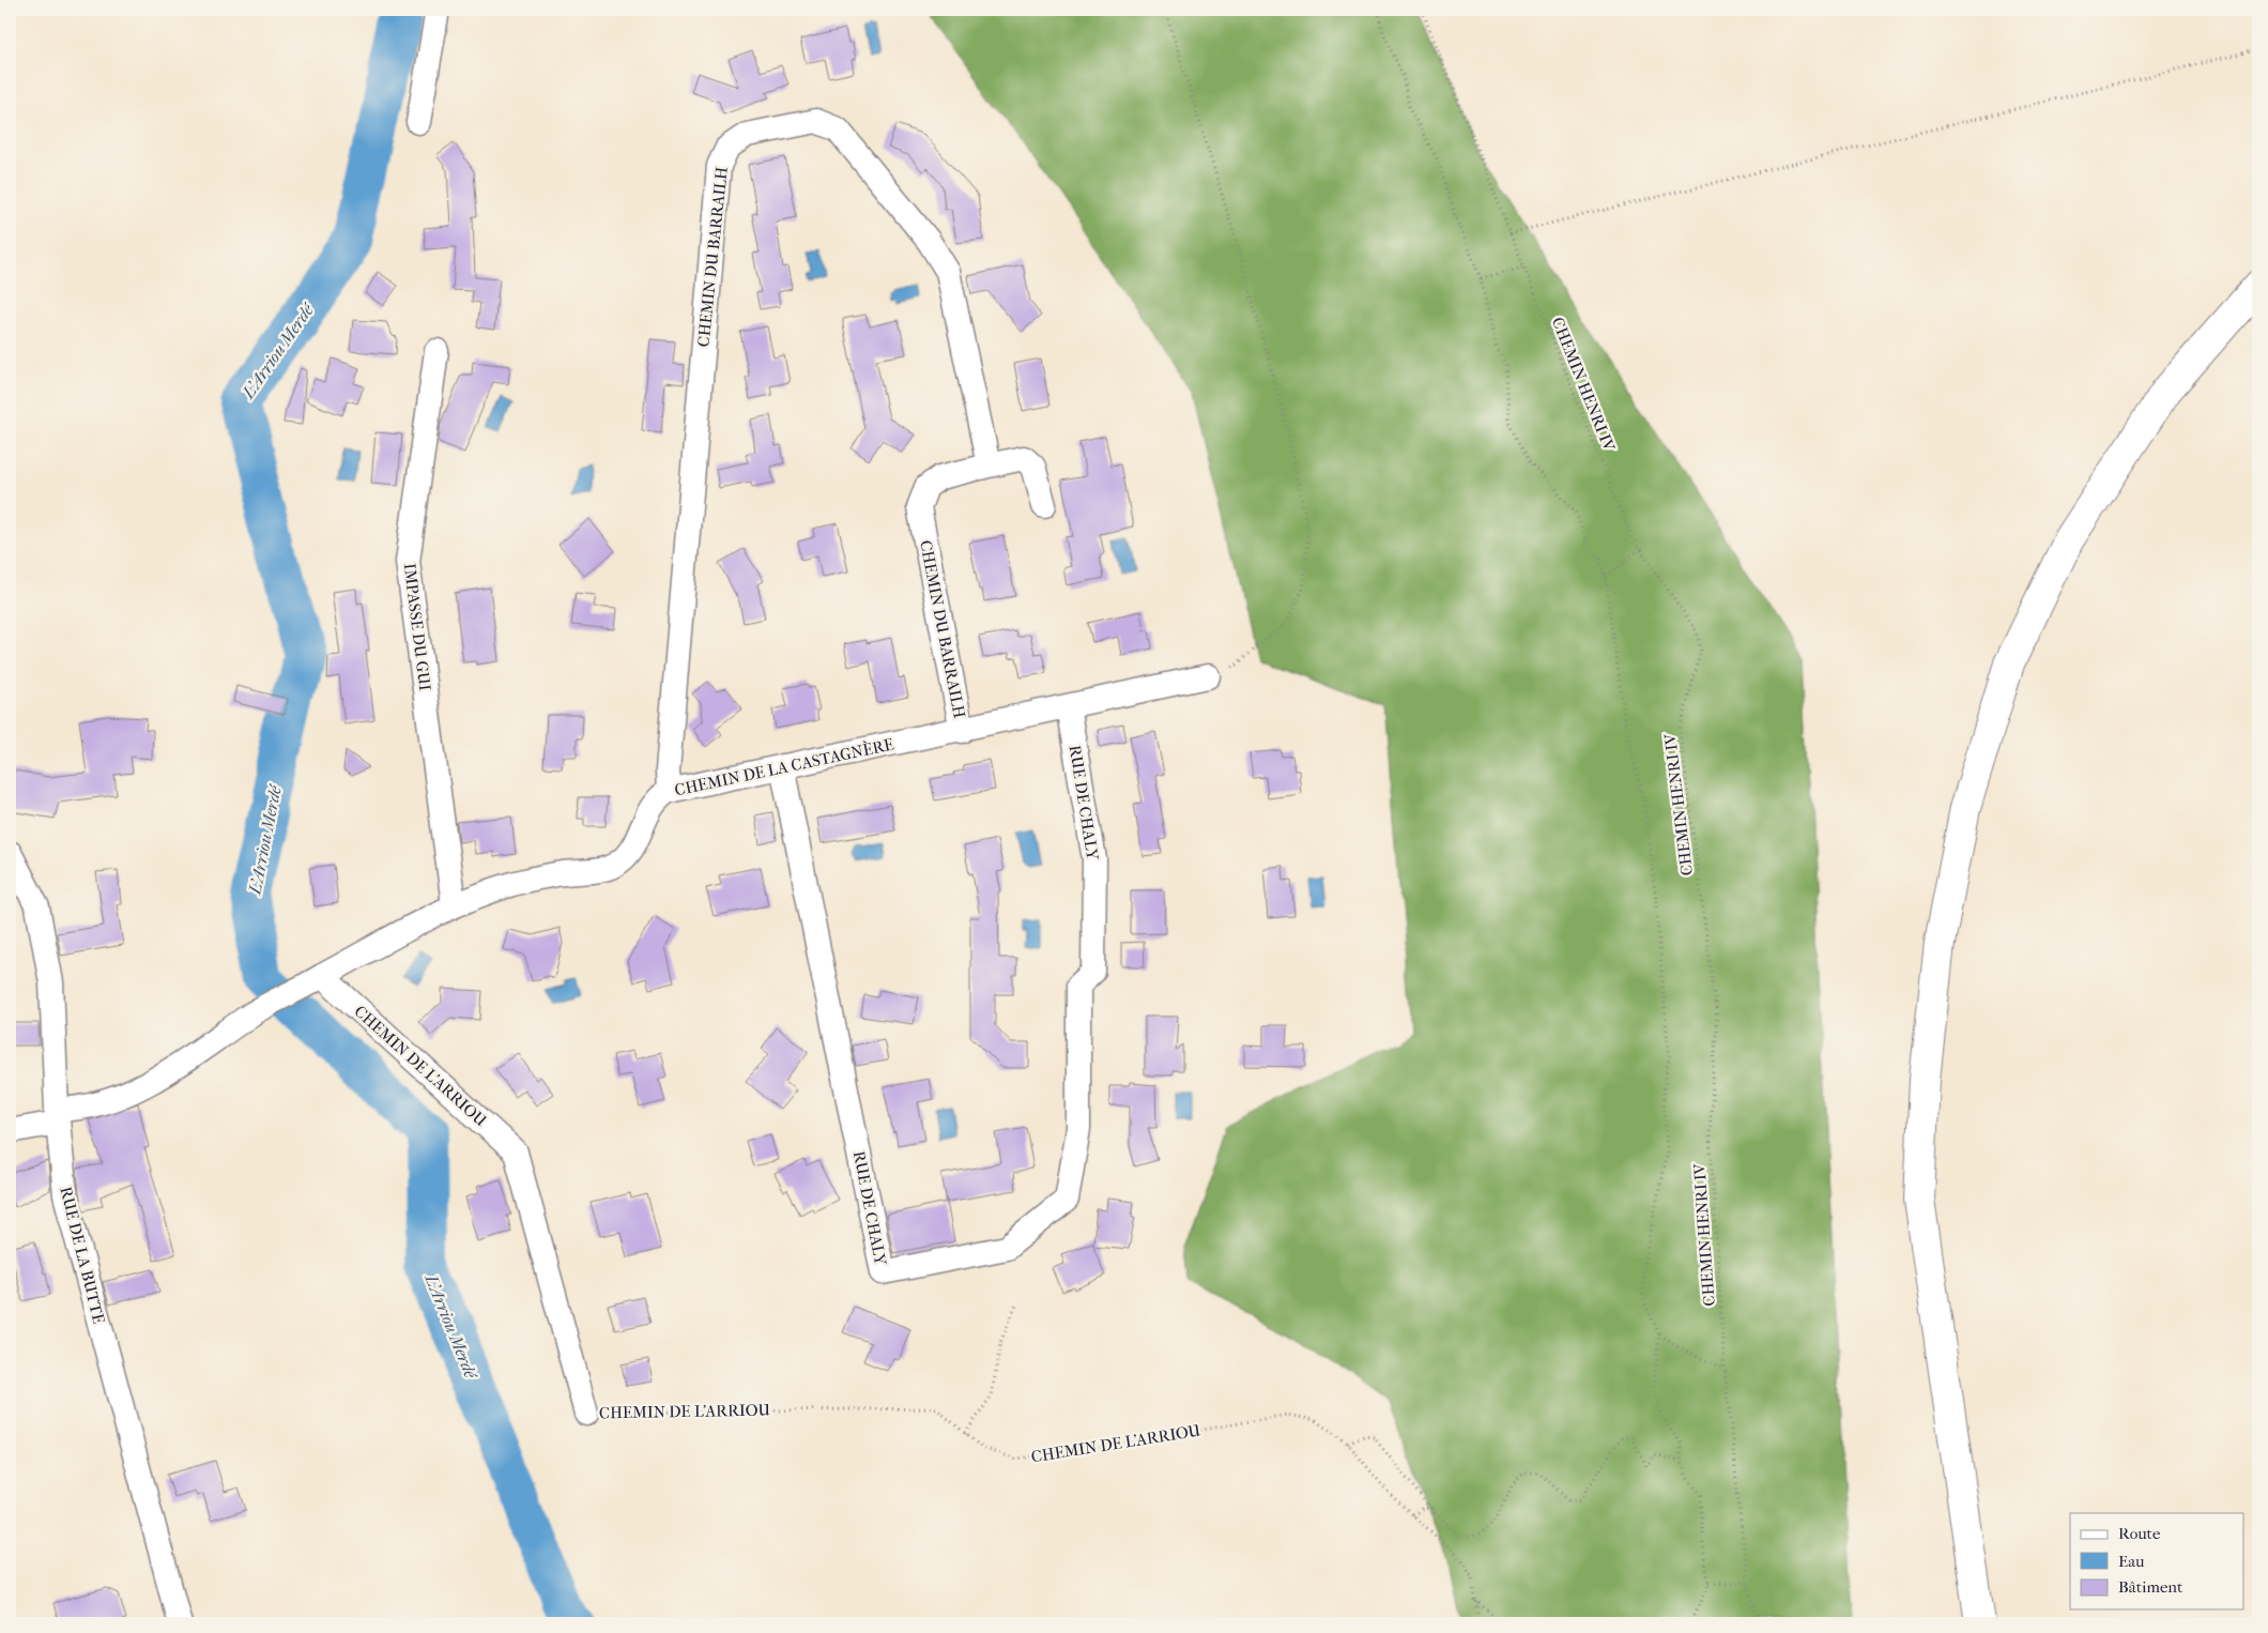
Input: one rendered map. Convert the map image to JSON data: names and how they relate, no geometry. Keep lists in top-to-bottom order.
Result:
{
  "streets": {
    "street": [
      "CHEMIN DU BARRAILH",
      "IMPASSE DU GUI",
      "CHEMIN DE LA CASTAGNÈRE",
      "RUE DE CHALY",
      "CHEMIN DE L'ARRIOU",
      "RUE DE LA BUTTE"
    ],
    "path": ["CHEMIN HENRI IV"]
  },
  "crossings": [
    ["CHEMIN DU BARRAILH", "CHEMIN DE LA CASTAGNÈRE"],
    ["IMPASSE DU GUI", "CHEMIN DE LA CASTAGNÈRE"],
    ["CHEMIN DE LA CASTAGNÈRE", "RUE DE CHALY"],
    ["CHEMIN DE LA CASTAGNÈRE", "CHEMIN DE L'ARRIOU"]
  ],
  "water": ["L'Arriou Merdé"],
  "legend": ["Route", "Eau", "Bâtiment"]
}
